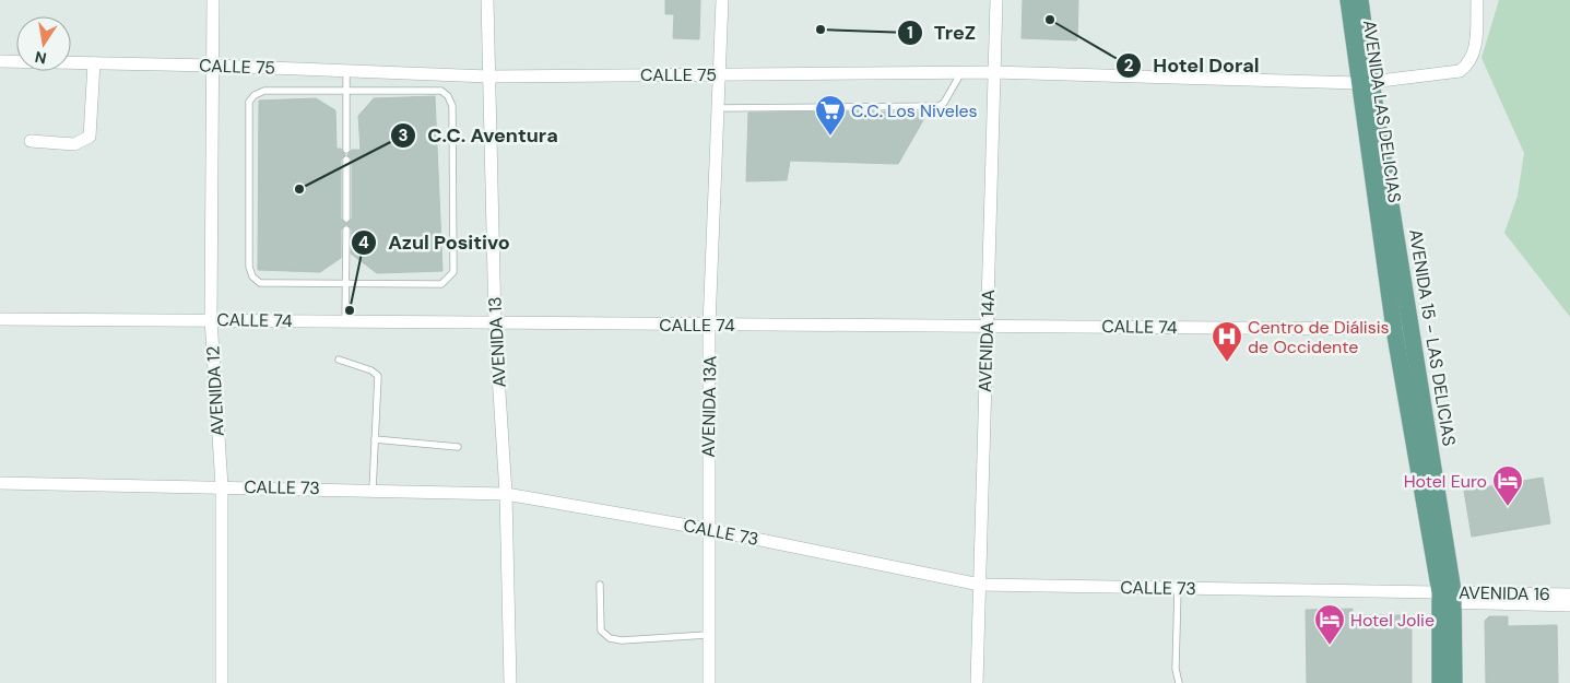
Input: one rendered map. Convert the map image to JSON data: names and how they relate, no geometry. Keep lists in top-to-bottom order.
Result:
{
  "streets": {
    "main road": ["AVENIDA LAS DELICIAS", "AVENIDA 15 - LAS DELICIAS"],
    "street": [
      "CALLE 75",
      "CALLE 74",
      "AVENIDA 14A",
      "AVENIDA 13",
      "AVENIDA 12",
      "AVENIDA 13A",
      "CALLE 73",
      "AVENIDA 16"
    ]
  },
  "crossings": [
    ["CALLE 75", "AVENIDA LAS DELICIAS"],
    ["CALLE 75", "AVENIDA 15 - LAS DELICIAS"],
    ["CALLE 75", "AVENIDA 14A"],
    ["CALLE 75", "AVENIDA 13"],
    ["CALLE 75", "AVENIDA 12"],
    ["CALLE 75", "AVENIDA 13A"],
    ["AVENIDA LAS DELICIAS", "CALLE 74"],
    ["AVENIDA LAS DELICIAS", "AVENIDA 15 - LAS DELICIAS"],
    ["AVENIDA LAS DELICIAS", "CALLE 73"],
    ["AVENIDA LAS DELICIAS", "AVENIDA 16"],
    ["CALLE 74", "AVENIDA 14A"],
    ["CALLE 74", "AVENIDA 13"],
    ["CALLE 74", "AVENIDA 12"],
    ["CALLE 74", "AVENIDA 13A"],
    ["AVENIDA 15 - LAS DELICIAS", "CALLE 73"],
    ["AVENIDA 15 - LAS DELICIAS", "AVENIDA 16"],
    ["AVENIDA 14A", "CALLE 73"],
    ["AVENIDA 13", "CALLE 73"],
    ["AVENIDA 12", "CALLE 73"],
    ["AVENIDA 13A", "CALLE 73"],
    ["CALLE 73", "AVENIDA 16"]
  ],
  "places": {
    "other": [
      "Hotel Doral",
      "TreZ",
      "C.C. Aventura",
      "Azul Positivo"
    ],
    "supermarket": ["C.C. Los Niveles"],
    "hospital": ["Centro de Diálisis de Occidente"],
    "hotel": ["Hotel Euro", "Hotel Jolie"]
  },
  "north": "bottom"
}
